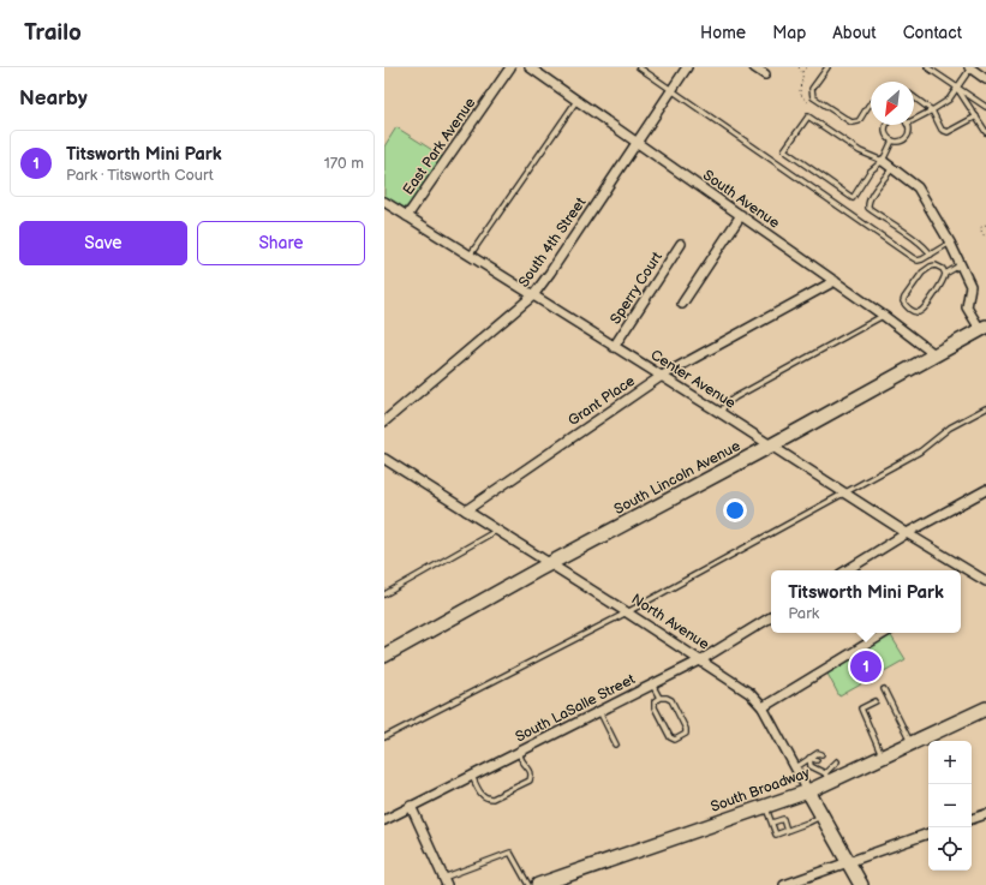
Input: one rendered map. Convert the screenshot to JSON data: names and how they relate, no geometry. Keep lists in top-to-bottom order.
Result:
{
  "streets": {
    "street": [
      "East Park Avenue",
      "South Avenue",
      "South 4th Street",
      "Sperry Court",
      "Center Avenue",
      "Grant Place",
      "South Lincoln Avenue",
      "North Avenue",
      "South LaSalle Street",
      "South Broadway"
    ]
  },
  "crossings": [
    ["East Park Avenue", "Center Avenue"],
    ["South Avenue", "South 4th Street"],
    ["South Avenue", "Grant Place"],
    ["South Avenue", "South Lincoln Avenue"],
    ["South 4th Street", "Center Avenue"],
    ["Sperry Court", "Center Avenue"],
    ["Center Avenue", "Grant Place"],
    ["Center Avenue", "South Lincoln Avenue"],
    ["Grant Place", "North Avenue"],
    ["South Lincoln Avenue", "North Avenue"],
    ["North Avenue", "South LaSalle Street"],
    ["North Avenue", "South Broadway"]
  ],
  "north": "bottom left",
  "page": {
    "header": "Trailo",
    "nav": [
      "Home",
      "Map",
      "About",
      "Contact"
    ],
    "heading": "Nearby",
    "list": [
      {
        "mark": "1",
        "name": "Titsworth Mini Park",
        "note": "Park · Titsworth Court",
        "value": "170 m"
      }
    ],
    "buttons": ["Save", "Share"],
    "popup": ["Titsworth Mini Park", "Park"],
    "pins": "1",
    "map_buttons": ["+", "−"]
  }
}
